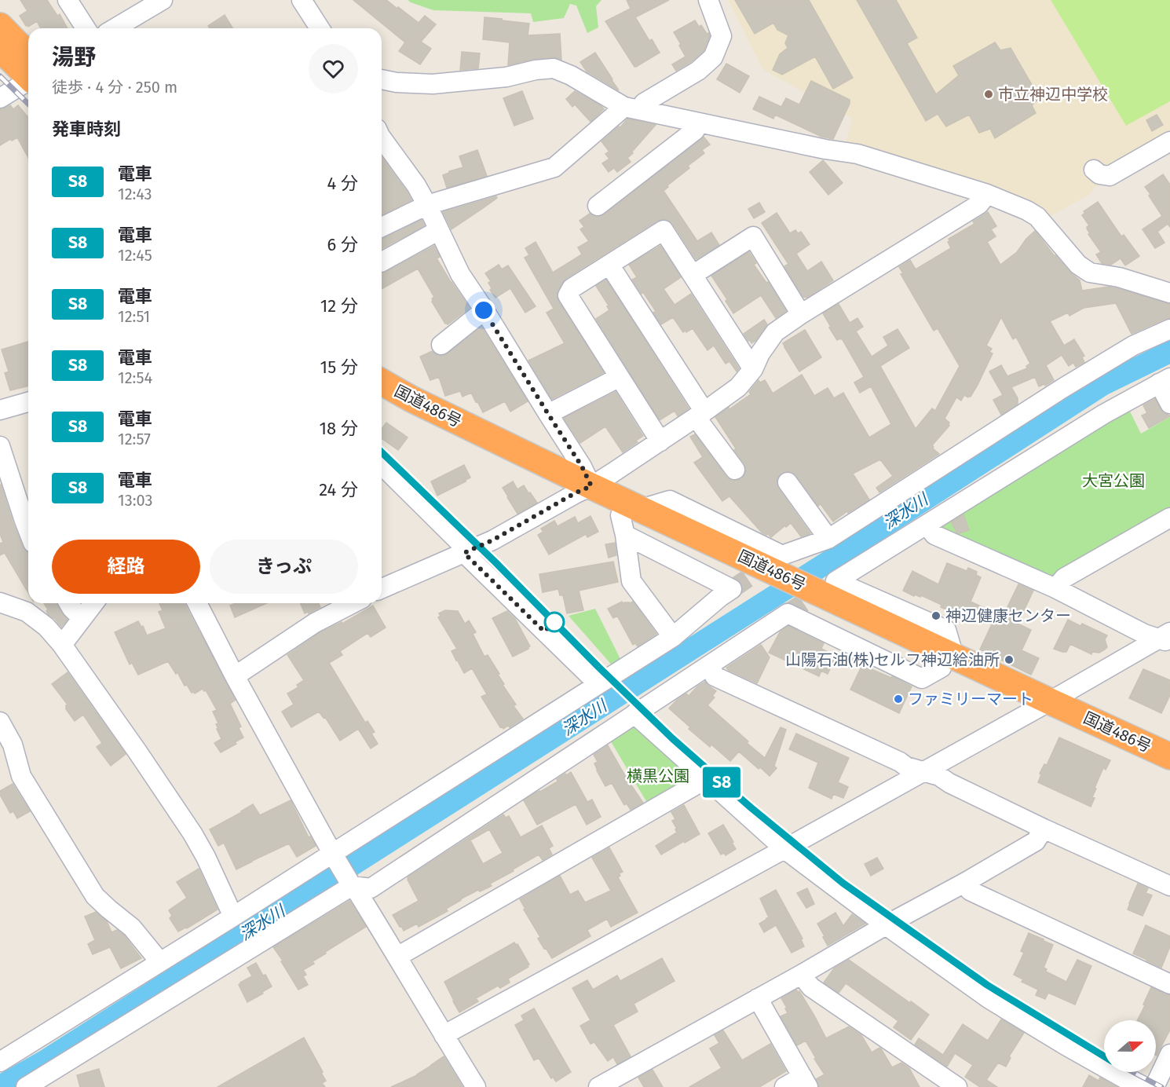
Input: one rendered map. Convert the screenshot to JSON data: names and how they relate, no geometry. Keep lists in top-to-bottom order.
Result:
{
  "streets": {
    "highway": ["国道486号"]
  },
  "water": ["深水川"],
  "parks": ["大宮公園", "横黒公園"],
  "places": [
    "市立神辺中学校",
    "神辺健康センター",
    "山陽石油(株)セルフ神辺給油所",
    "ファミリーマート"
  ],
  "north": "right",
  "page": {
    "on_map": "S8",
    "heading": [
      ["湯野", "徒歩 · 4 分 · 250 m"],
      "発車時刻"
    ],
    "list": [
      {
        "mark": "S8",
        "name": "電車",
        "note": "12:43",
        "value": "4 分"
      },
      {
        "mark": "S8",
        "name": "電車",
        "note": "12:45",
        "value": "6 分"
      },
      {
        "mark": "S8",
        "name": "電車",
        "note": "12:51",
        "value": "12 分"
      },
      {
        "mark": "S8",
        "name": "電車",
        "note": "12:54",
        "value": "15 分"
      },
      {
        "mark": "S8",
        "name": "電車",
        "note": "12:57",
        "value": "18 分"
      },
      {
        "mark": "S8",
        "name": "電車",
        "note": "13:03",
        "value": "24 分"
      }
    ],
    "buttons": ["経路", "きっぷ"]
  }
}
